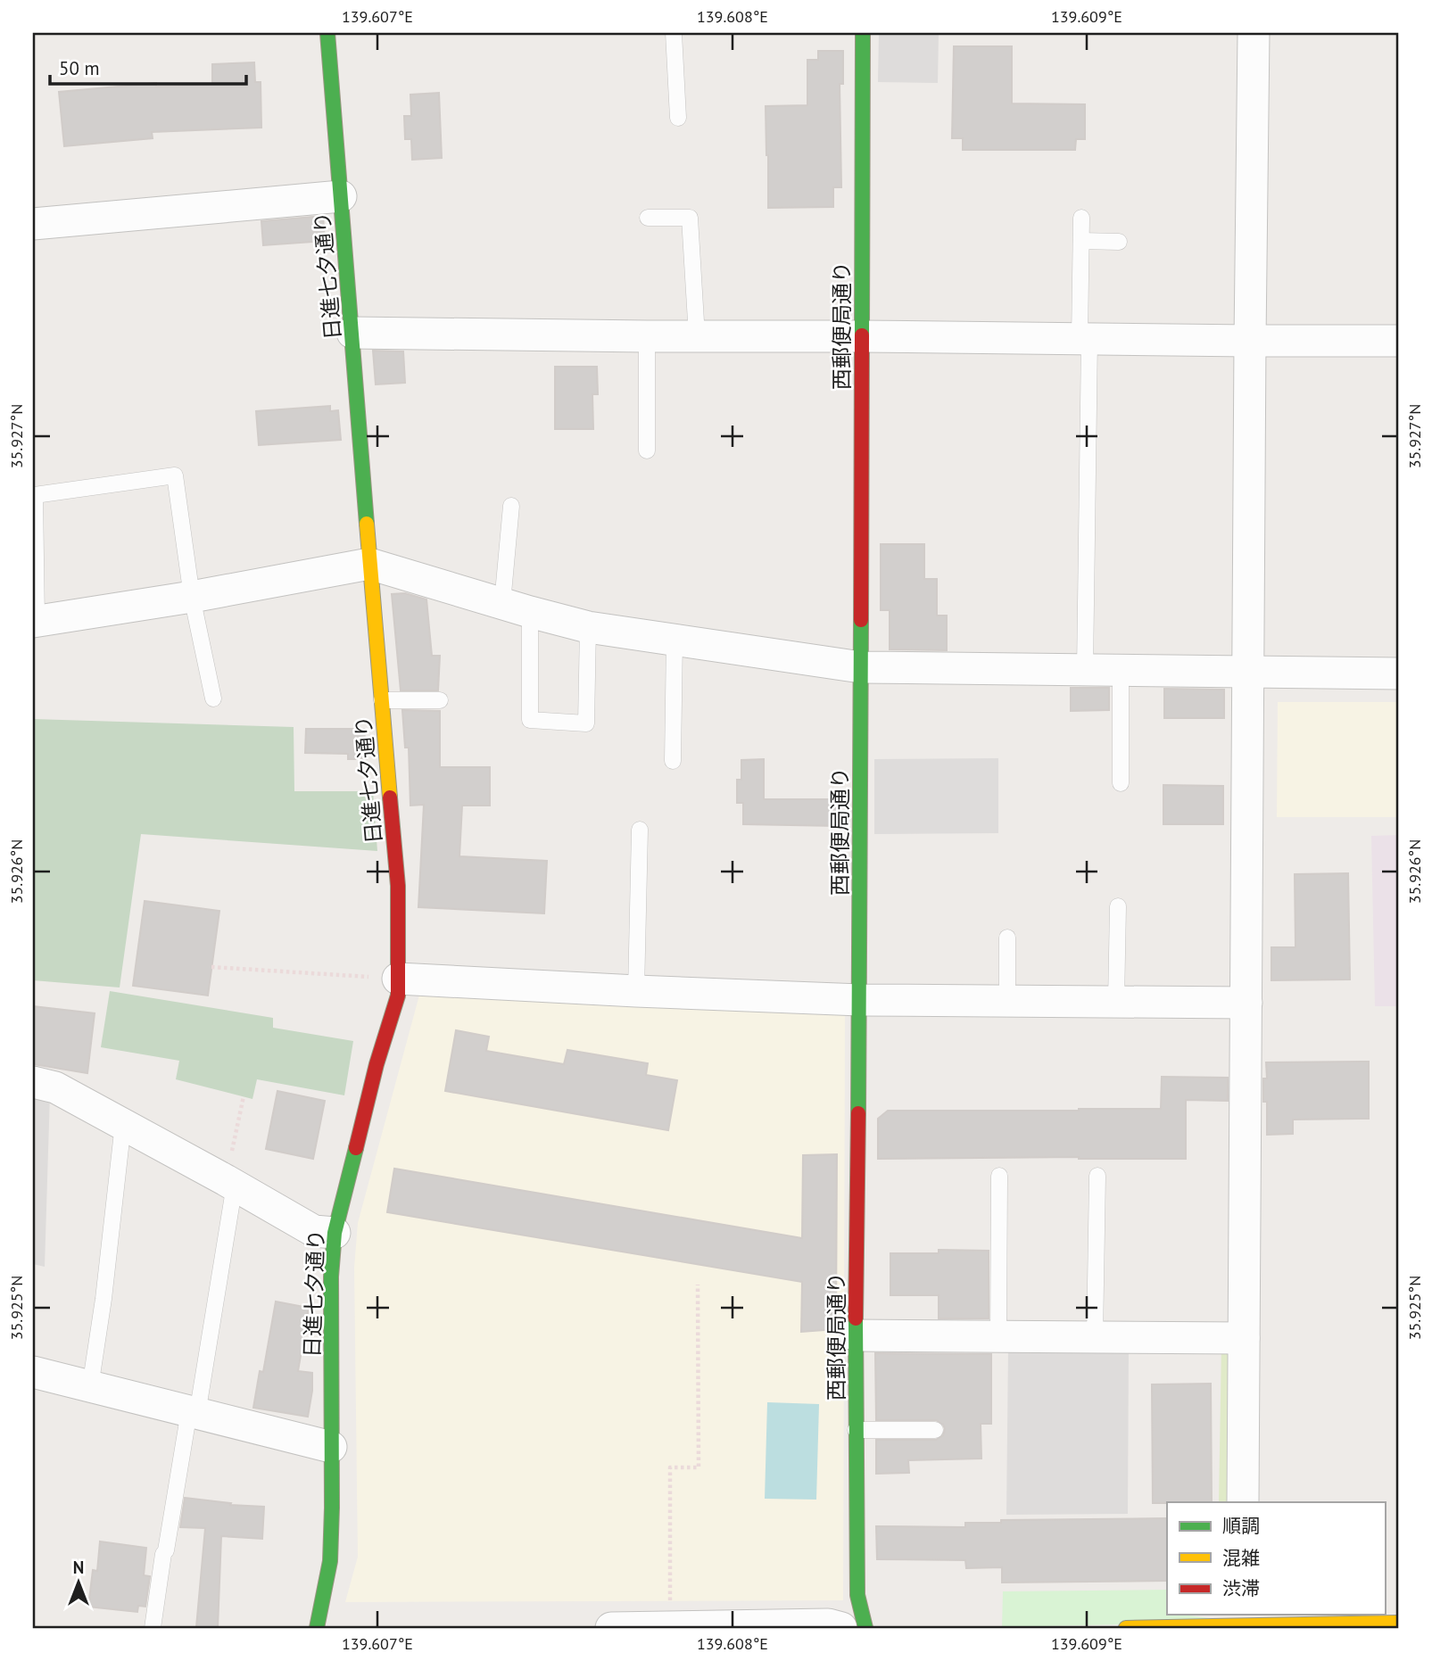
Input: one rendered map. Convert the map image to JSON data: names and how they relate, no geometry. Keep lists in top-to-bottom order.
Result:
{
  "streets": {
    "street": ["日進七夕通り", "西郵便局通り"]
  },
  "legend": ["順調", "混雑", "渋滞"],
  "scale_bar": "50 m",
  "north": "top",
  "coordinates": [
    "139.607°E",
    "139.608°E",
    "139.609°E",
    "35.927°N",
    "35.926°N",
    "35.925°N"
  ]
}
